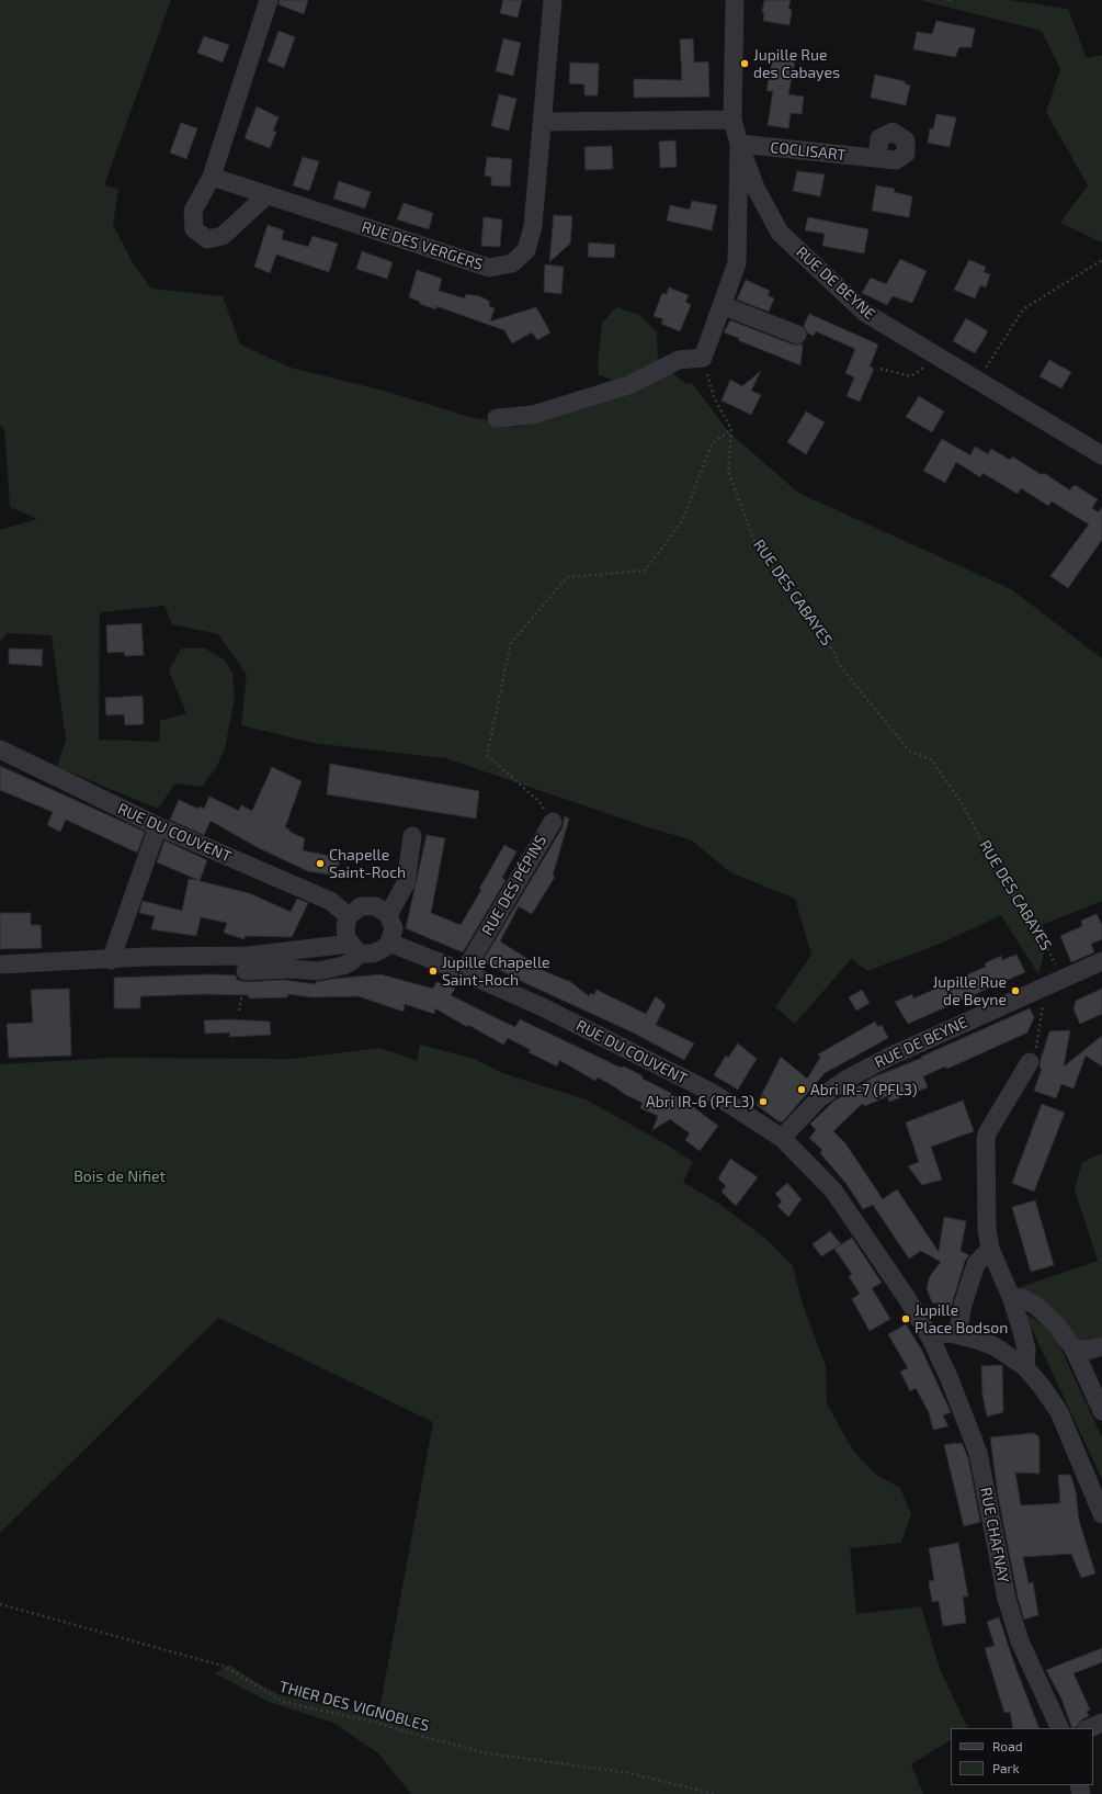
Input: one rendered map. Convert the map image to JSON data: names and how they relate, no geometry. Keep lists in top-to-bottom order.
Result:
{
  "streets": {
    "street": [
      "COCLISART",
      "RUE DES VERGERS",
      "RUE DE BEYNE",
      "RUE DU COUVENT",
      "RUE DES PÉPINS",
      "RUE CHAFNAY"
    ],
    "path": ["RUE DES CABAYES", "THIER DES VIGNOBLES"]
  },
  "crossings": [
    ["COCLISART", "RUE DE BEYNE"],
    ["RUE DE BEYNE", "RUE DES CABAYES"],
    ["RUE DE BEYNE", "RUE DU COUVENT"],
    ["RUE DU COUVENT", "RUE DES PÉPINS"],
    ["RUE DU COUVENT", "RUE CHAFNAY"]
  ],
  "parks": ["Bois de Nifiet"],
  "places": [
    "Jupille Rue des Cabayes",
    "Chapelle Saint-Roch",
    "Jupille Chapelle Saint-Roch",
    "Jupille Rue de Beyne",
    "Abri IR-7 (PFL3)",
    "Abri IR-6 (PFL3)",
    "Jupille Place Bodson"
  ],
  "legend": ["Road", "Park"]
}
